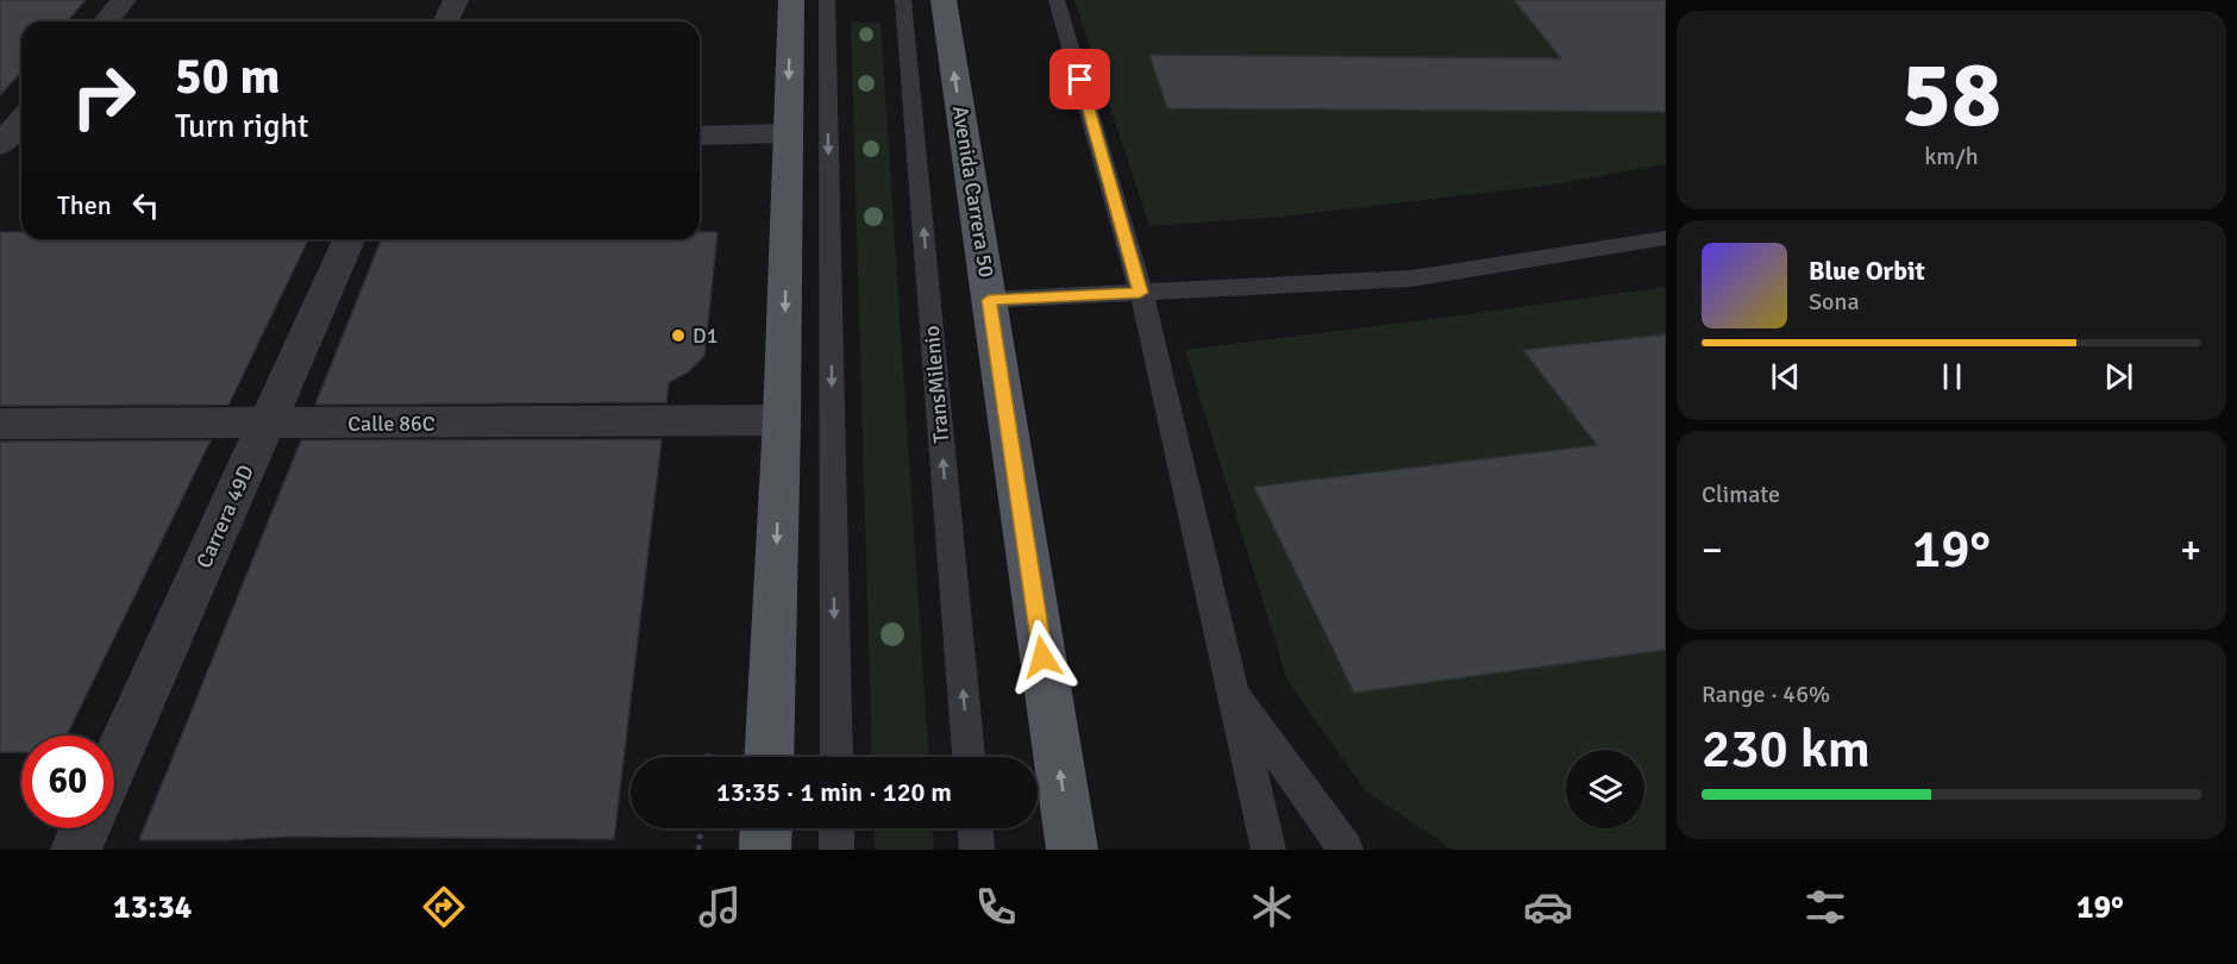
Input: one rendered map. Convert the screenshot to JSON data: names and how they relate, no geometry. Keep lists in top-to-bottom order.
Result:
{
  "streets": {
    "main road": ["Avenida Carrera 50"],
    "street": ["Calle 86C", "Carrera 49D"],
    "lane": ["TransMilenio"]
  },
  "crossings": [
    ["Calle 86C", "Carrera 49D"]
  ],
  "places": ["D1"],
  "page": {
    "tile": [
      ["58", "km/h"],
      "Climate",
      ["Range · 46%", "230 km"]
    ],
    "turn": ["50 m", "Turn right"],
    "then": "Then",
    "song": ["Blue Orbit", "Sona"],
    "heat": ["−", "19°", "+"],
    "limit": "60",
    "trip": "13:35 · 1 min · 120 m",
    "tabs": ["13:34", "19°"]
  }
}
